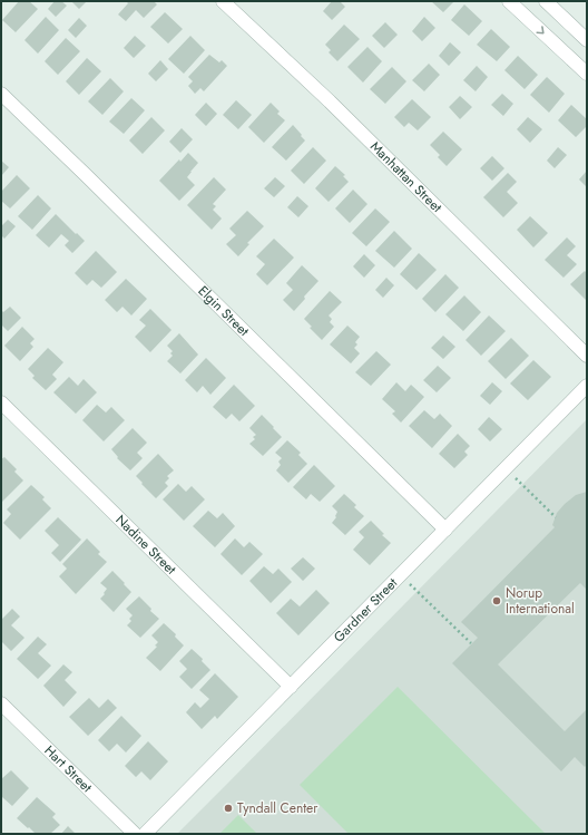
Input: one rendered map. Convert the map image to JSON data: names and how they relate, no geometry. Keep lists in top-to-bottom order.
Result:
{
  "streets": {
    "street": [
      "Manhattan Street",
      "Elgin Street",
      "Nadine Street",
      "Gardner Street",
      "Hart Street"
    ]
  },
  "crossings": [
    ["Elgin Street", "Gardner Street"],
    ["Nadine Street", "Gardner Street"]
  ],
  "places": ["Norup International", "Tyndall Center"]
}
